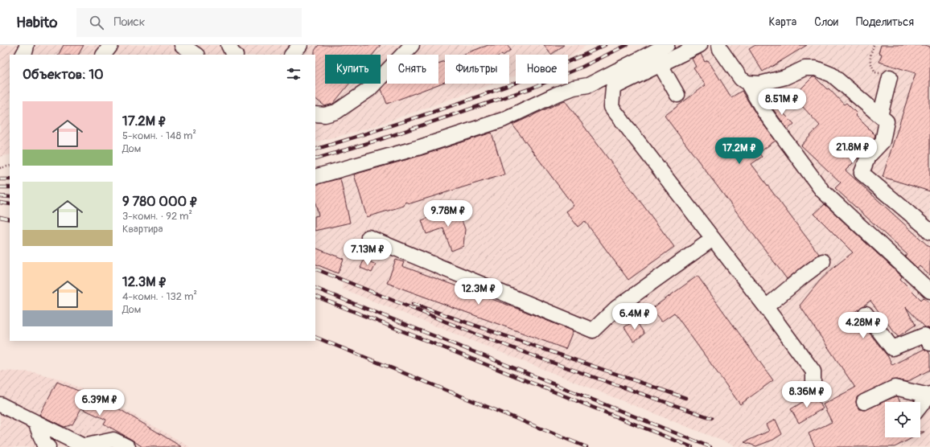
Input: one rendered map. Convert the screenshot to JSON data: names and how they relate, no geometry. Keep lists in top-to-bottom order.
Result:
{
  "page": {
    "header": "Habito",
    "search": "Поиск",
    "nav": ["Карта", "Слои", "Поделиться"],
    "chip": [
      "Купить",
      "Снять",
      "Фильтры",
      "Новое"
    ],
    "heading": "Объектов: 10",
    "price": [
      "8.51M ₽",
      "21.8M ₽",
      "17.2M ₽",
      "9.78M ₽",
      "7.13M ₽",
      "12.3M ₽",
      "6.4M ₽",
      "4.28M ₽",
      "8.36M ₽",
      "6.39M ₽"
    ],
    "list": [
      {
        "name": "17.2M ₽",
        "note": "5-комн. · 148 m² · Дом"
      },
      {
        "name": "9 780 000 ₽",
        "note": "3-комн. · 92 m² · Квартира"
      },
      {
        "name": "12.3M ₽",
        "note": "4-комн. · 132 m² · Дом"
      }
    ]
  }
}
